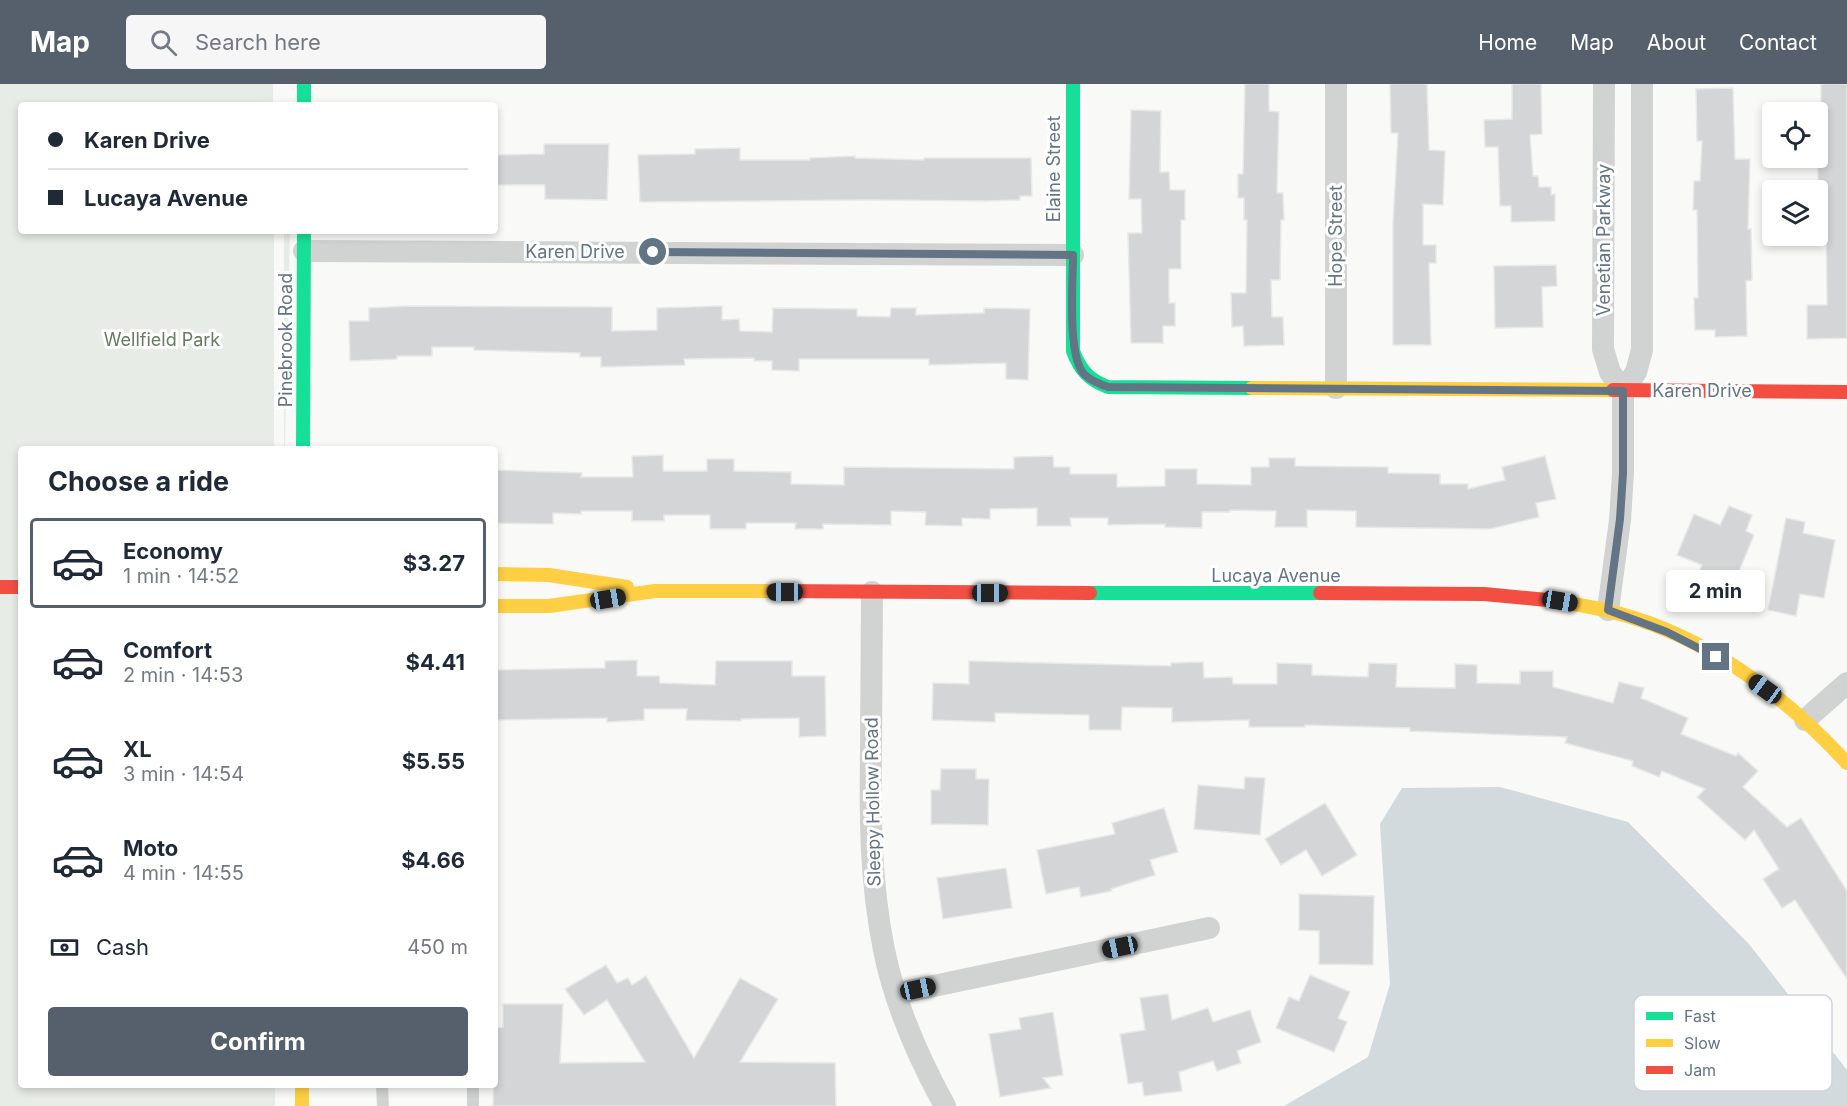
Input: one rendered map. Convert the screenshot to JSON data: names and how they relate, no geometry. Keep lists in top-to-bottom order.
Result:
{
  "streets": {
    "street": [
      "Elaine Street",
      "Hope Street",
      "Venetian Parkway",
      "Karen Drive",
      "Pinebrook Road",
      "Lucaya Avenue",
      "Sleepy Hollow Road"
    ]
  },
  "crossings": [
    ["Elaine Street", "Karen Drive"],
    ["Hope Street", "Karen Drive"],
    ["Venetian Parkway", "Karen Drive"],
    ["Karen Drive", "Pinebrook Road"],
    ["Lucaya Avenue", "Sleepy Hollow Road"]
  ],
  "parks": ["Wellfield Park"],
  "legend": ["Fast", "Slow", "Jam"],
  "page": {
    "header": "Map",
    "search": "Search here",
    "nav": [
      "Home",
      "Map",
      "About",
      "Contact"
    ],
    "banner": ["Karen Drive", "Lucaya Avenue"],
    "heading": "Choose a ride",
    "list": [
      {
        "name": "Economy",
        "note": "1 min · 14:52",
        "value": "$3.27"
      },
      {
        "name": "Comfort",
        "note": "2 min · 14:53",
        "value": "$4.41"
      },
      {
        "name": "XL",
        "note": "3 min · 14:54",
        "value": "$5.55"
      },
      {
        "name": "Moto",
        "note": "4 min · 14:55",
        "value": "$4.66"
      }
    ],
    "bubble": "2 min",
    "pay": ["Cash", "450 m"],
    "buttons": "Confirm"
  }
}
